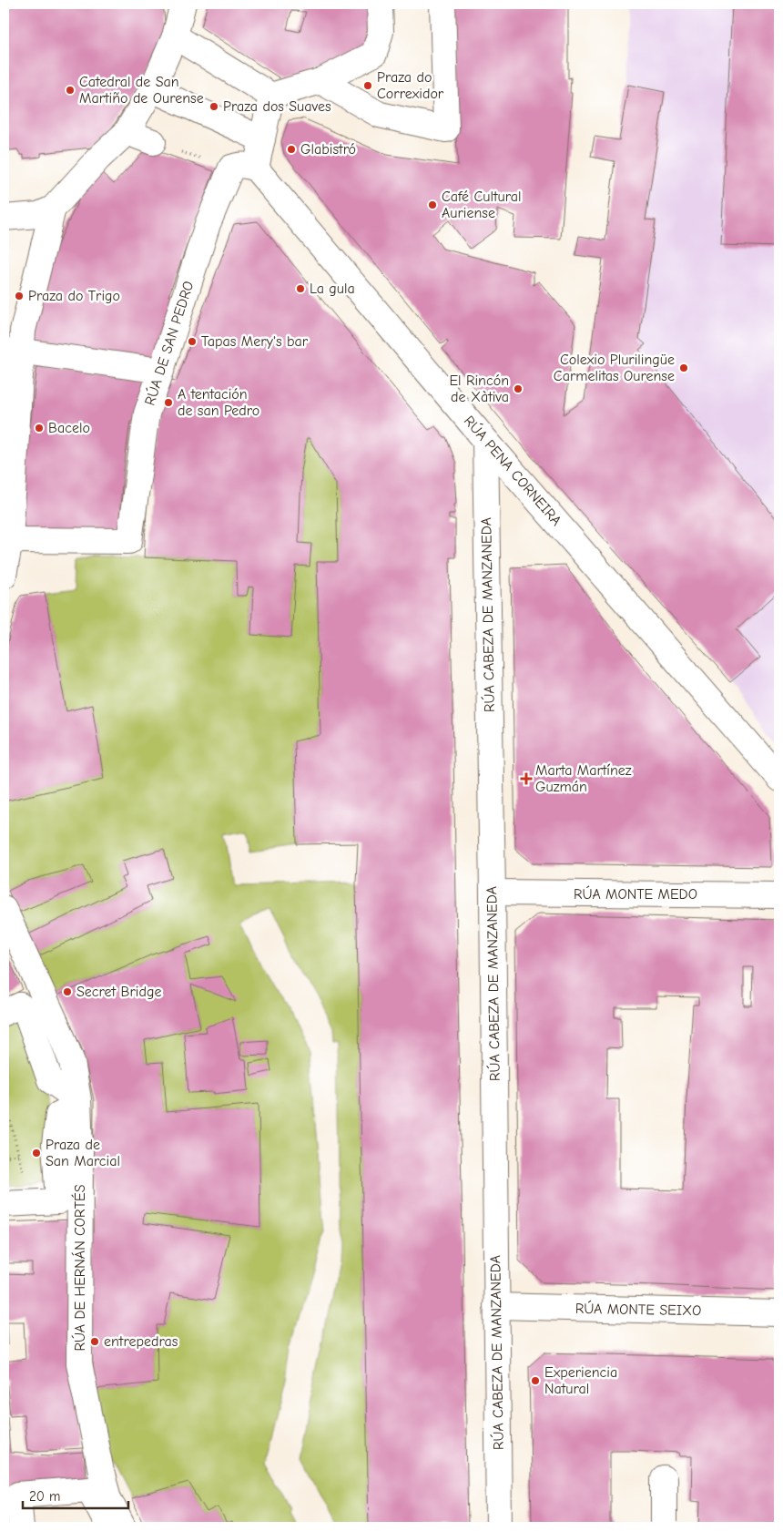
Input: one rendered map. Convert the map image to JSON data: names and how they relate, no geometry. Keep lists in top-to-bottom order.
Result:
{
  "streets": {
    "street": [
      "RÚA DE SAN PEDRO",
      "RÚA PENA CORNEIRA",
      "RÚA CABEZA DE MANZANEDA",
      "RÚA MONTE MEDO",
      "RÚA DE HERNÁN CORTÉS",
      "RÚA MONTE SEIXO"
    ]
  },
  "crossings": [
    ["RÚA DE SAN PEDRO", "RÚA PENA CORNEIRA"],
    ["RÚA PENA CORNEIRA", "RÚA CABEZA DE MANZANEDA"],
    ["RÚA CABEZA DE MANZANEDA", "RÚA MONTE MEDO"],
    ["RÚA CABEZA DE MANZANEDA", "RÚA MONTE SEIXO"]
  ],
  "places": {
    "other": [
      "Praza do Correxidor",
      "Catedral de San Martiño de Ourense",
      "Praza dos Suaves",
      "Glabistró",
      "Café Cultural Auriense",
      "La gula",
      "Praza do Trigo",
      "Tapas Mery's bar",
      "Colexio Plurilingüe Carmelitas Ourense",
      "El Rincón de Xàtiva",
      "A tentación de san Pedro",
      "Bacelo",
      "Secret Bridge",
      "Praza de San Marcial",
      "entrepedras",
      "Experiencia Natural"
    ],
    "health": ["Marta Martínez Guzmán"]
  },
  "scale_bar": "20 m"
}
